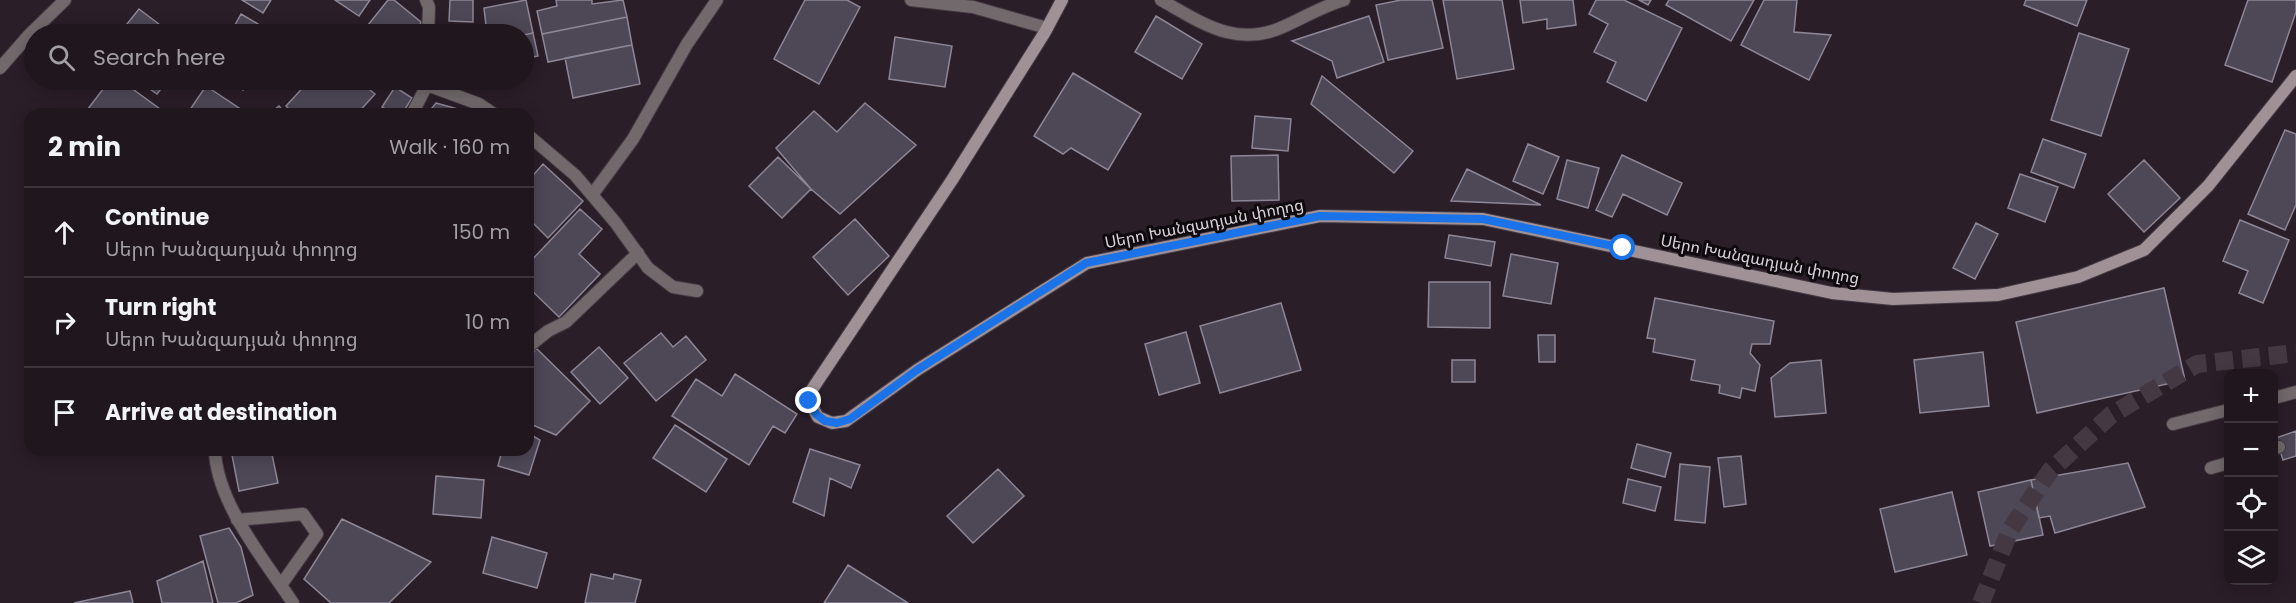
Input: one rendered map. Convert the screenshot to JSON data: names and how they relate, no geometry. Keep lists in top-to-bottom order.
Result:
{
  "streets": {
    "street": ["Սերո Խանզադյան փողոց"]
  },
  "page": {
    "search": "Search here",
    "heading": ["2 min", "Walk · 160 m"],
    "list": [
      ["Continue", "Սերո Խանզադյան փողոց", "150 m"],
      ["Turn right", "Սերո Խանզադյան փողոց", "10 m"],
      "Arrive at destination"
    ],
    "map_buttons": ["+", "−"]
  }
}
